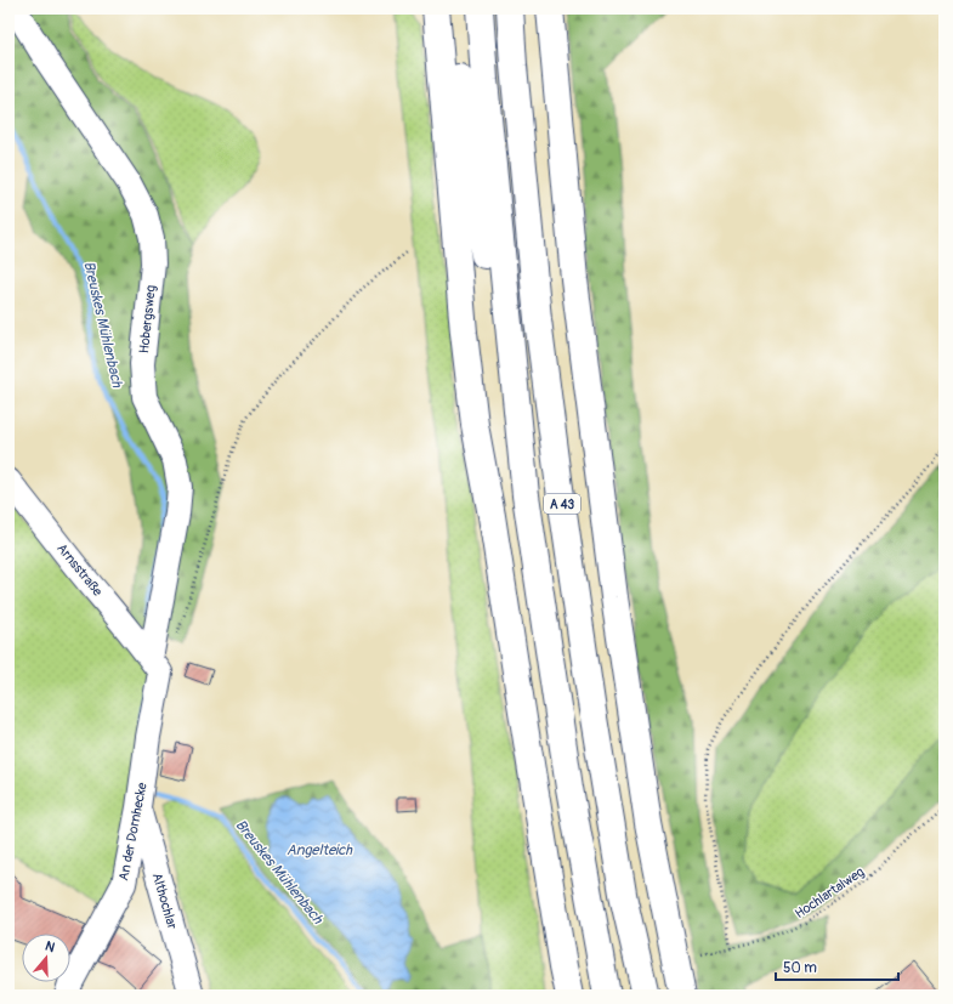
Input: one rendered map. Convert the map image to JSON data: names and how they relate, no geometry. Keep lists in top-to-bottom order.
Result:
{
  "streets": {
    "highway": ["A 43"],
    "street": [
      "Hobergsweg",
      "Arnsstraße",
      "An der Dornhecke",
      "Althochlar"
    ],
    "path": ["Hochlartalweg"]
  },
  "crossings": [
    ["Hobergsweg", "Arnsstraße"],
    ["Hobergsweg", "An der Dornhecke"],
    ["Arnsstraße", "An der Dornhecke"],
    ["An der Dornhecke", "Althochlar"]
  ],
  "water": ["Breuskes Mühlenbach", "Angelteich"],
  "scale_bar": "50 m",
  "north": "top"
}
